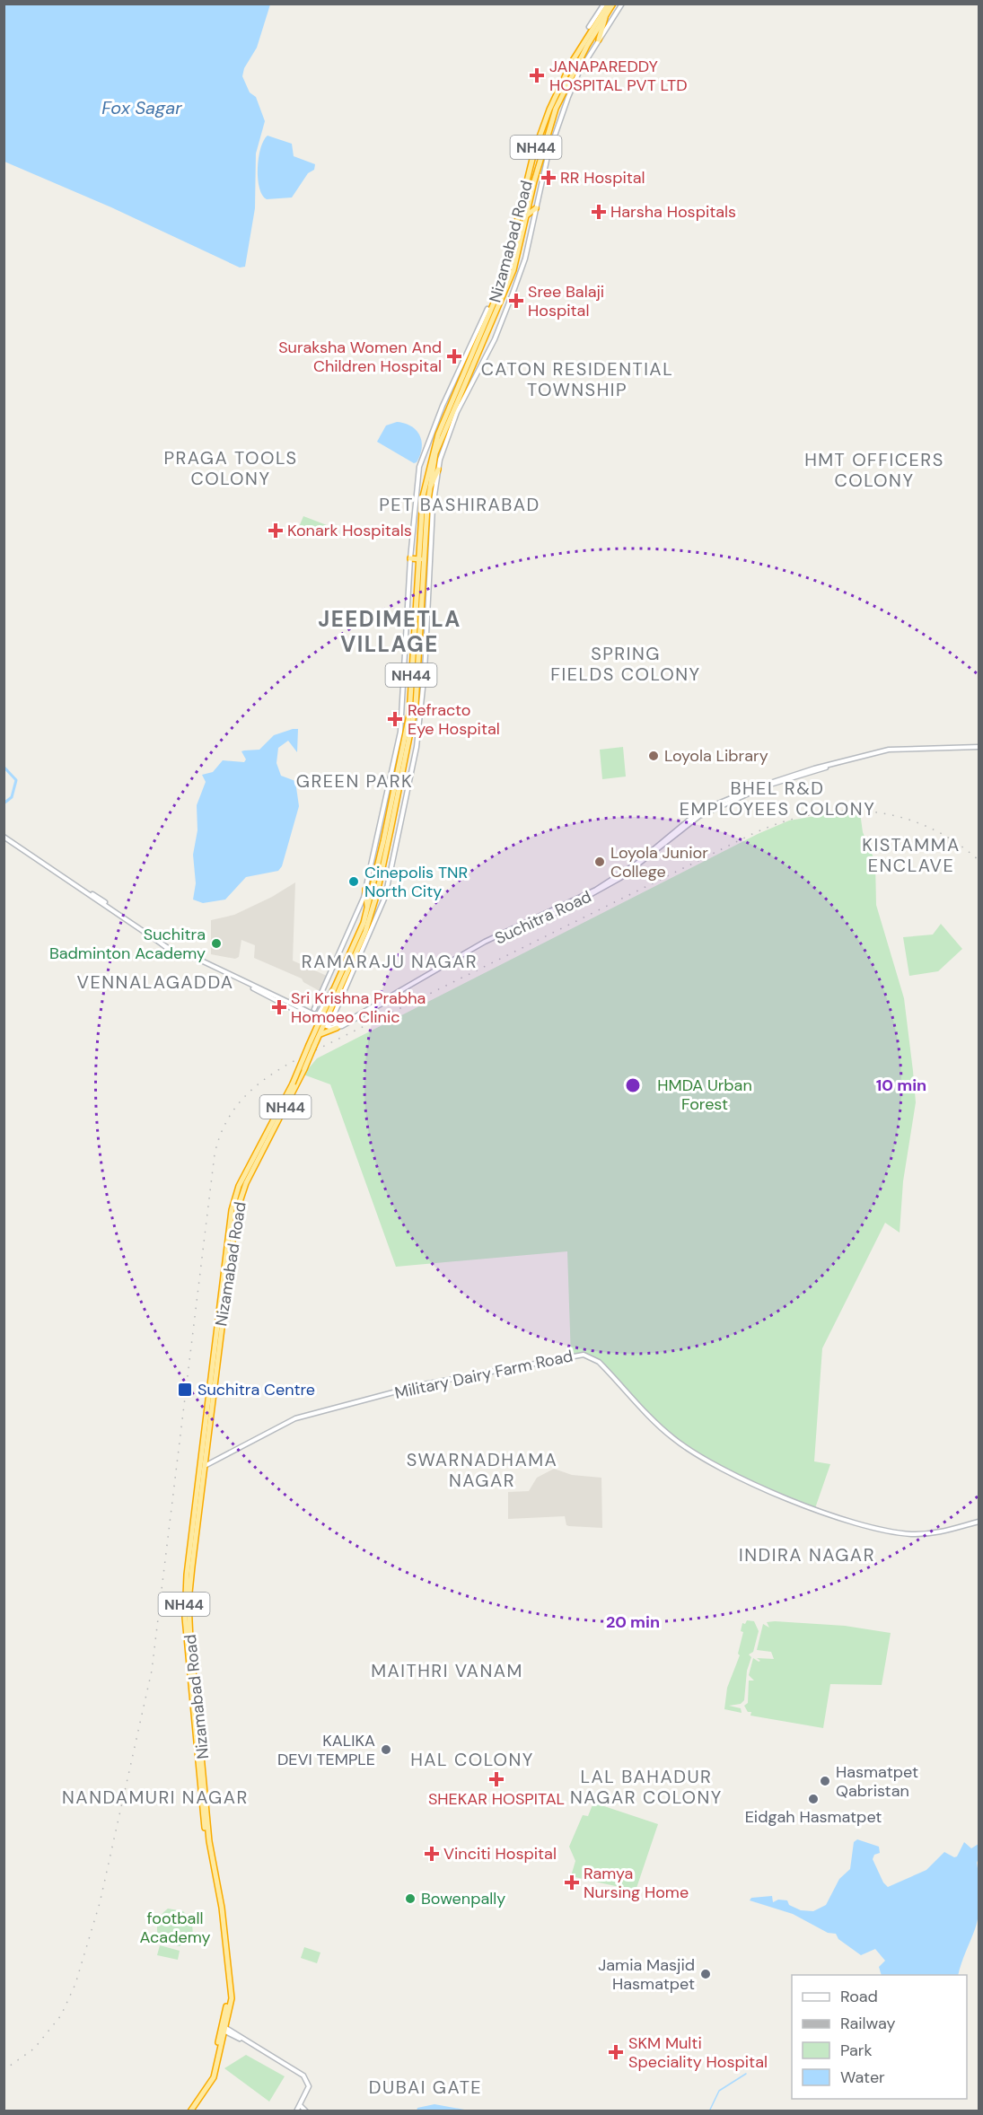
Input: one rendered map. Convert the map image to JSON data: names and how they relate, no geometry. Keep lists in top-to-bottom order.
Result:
{
  "streets": {
    "highway": ["NH44", "Nizamabad Road"],
    "main road": ["Suchitra Road", "Military Dairy Farm Road"]
  },
  "crossings": [
    ["Nizamabad Road", "Suchitra Road"],
    ["Nizamabad Road", "Military Dairy Farm Road"]
  ],
  "districts": [
    "CATON RESIDENTIAL TOWNSHIP",
    "PRAGA TOOLS COLONY",
    "HMT OFFICERS COLONY",
    "PET BASHIRABAD",
    "JEEDIMETLA VILLAGE",
    "SPRING FIELDS COLONY",
    "GREEN PARK",
    "BHEL R&D EMPLOYEES COLONY",
    "KISTAMMA ENCLAVE",
    "RAMARAJU NAGAR",
    "VENNALAGADDA",
    "SWARNADHAMA NAGAR",
    "INDIRA NAGAR",
    "MAITHRI VANAM",
    "HAL COLONY",
    "LAL BAHADUR NAGAR COLONY",
    "NANDAMURI NAGAR",
    "DUBAI GATE"
  ],
  "water": ["Fox Sagar"],
  "parks": ["HMDA Urban Forest", "football Academy"],
  "places": {
    "health": [
      "JANAPAREDDY HOSPITAL PVT LTD",
      "RR Hospital",
      "Harsha Hospitals",
      "Sree Balaji Hospital",
      "Suraksha Women And Children Hospital",
      "Konark Hospitals",
      "Refracto Eye Hospital",
      "Sri Krishna Prabha Homoeo Clinic",
      "SHEKAR HOSPITAL",
      "Vinciti Hospital",
      "Ramya Nursing Home",
      "SKM Multi Speciality Hospital"
    ],
    "other": [
      "Loyola Library",
      "Loyola Junior College",
      "Cinepolis TNR North City",
      "Suchitra Badminton Academy",
      "KALIKA DEVI TEMPLE",
      "Hasmatpet Qabristan",
      "Eidgah Hasmatpet",
      "Bowenpally",
      "Jamia Masjid Hasmatpet"
    ],
    "transit": ["Suchitra Centre"]
  },
  "legend": [
    "Road",
    "Railway",
    "Park",
    "Water"
  ],
  "rings": ["10 min", "20 min"]
}
